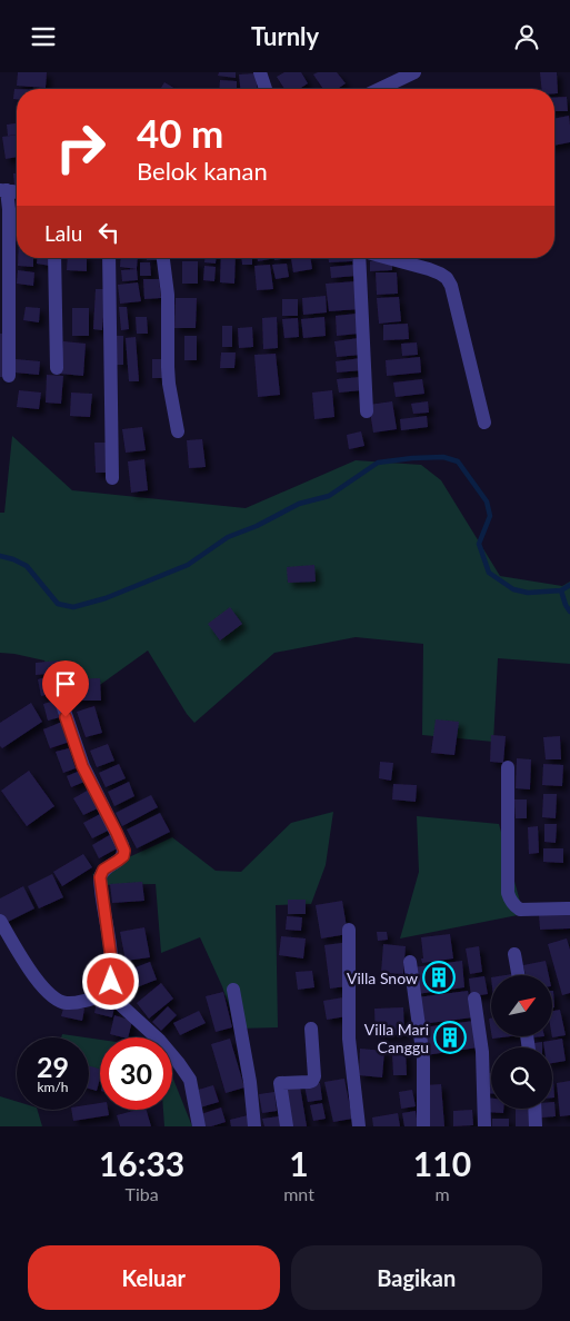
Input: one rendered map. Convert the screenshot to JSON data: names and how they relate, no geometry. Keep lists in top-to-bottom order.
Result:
{
  "places": {
    "building": ["Villa Snow", "Villa Mari Canggu"]
  },
  "north": "top right",
  "page": {
    "header": "Turnly",
    "turn": ["40 m", "Belok kanan"],
    "then": "Lalu",
    "speed": "29 km/h",
    "limit": "30",
    "eta": [
      "16:33",
      "Tiba",
      "1",
      "mnt",
      "110",
      "m"
    ],
    "buttons": ["Keluar", "Bagikan"]
  }
}
